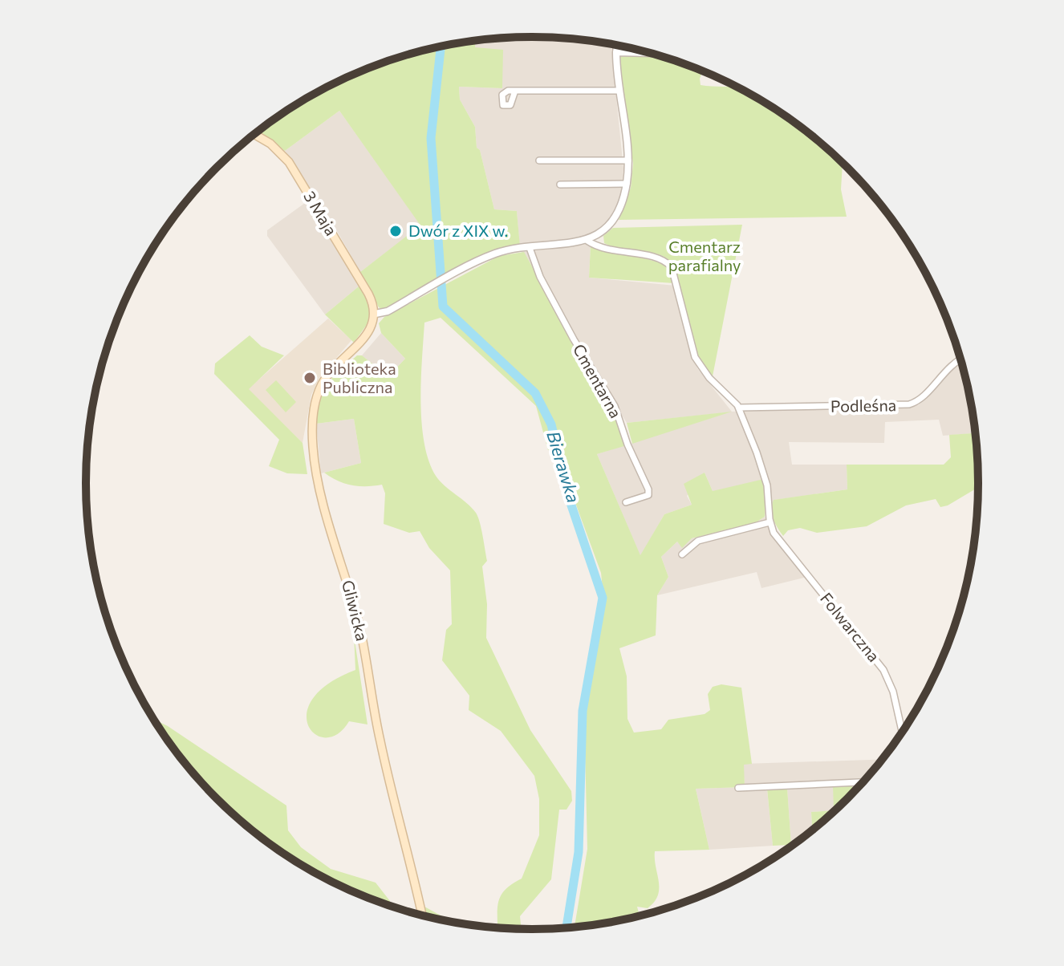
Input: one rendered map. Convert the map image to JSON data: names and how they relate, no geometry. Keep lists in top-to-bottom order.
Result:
{
  "streets": {
    "main road": ["3 Maja", "Gliwicka"],
    "street": ["Cmentarna", "Podleśna", "Folwarczna"]
  },
  "crossings": [
    ["3 Maja", "Gliwicka"],
    ["Podleśna", "Folwarczna"]
  ],
  "water": ["Bierawka"],
  "parks": ["Cmentarz parafialny"],
  "places": ["Dwór z XIX w.", "Biblioteka Publiczna"]
}
